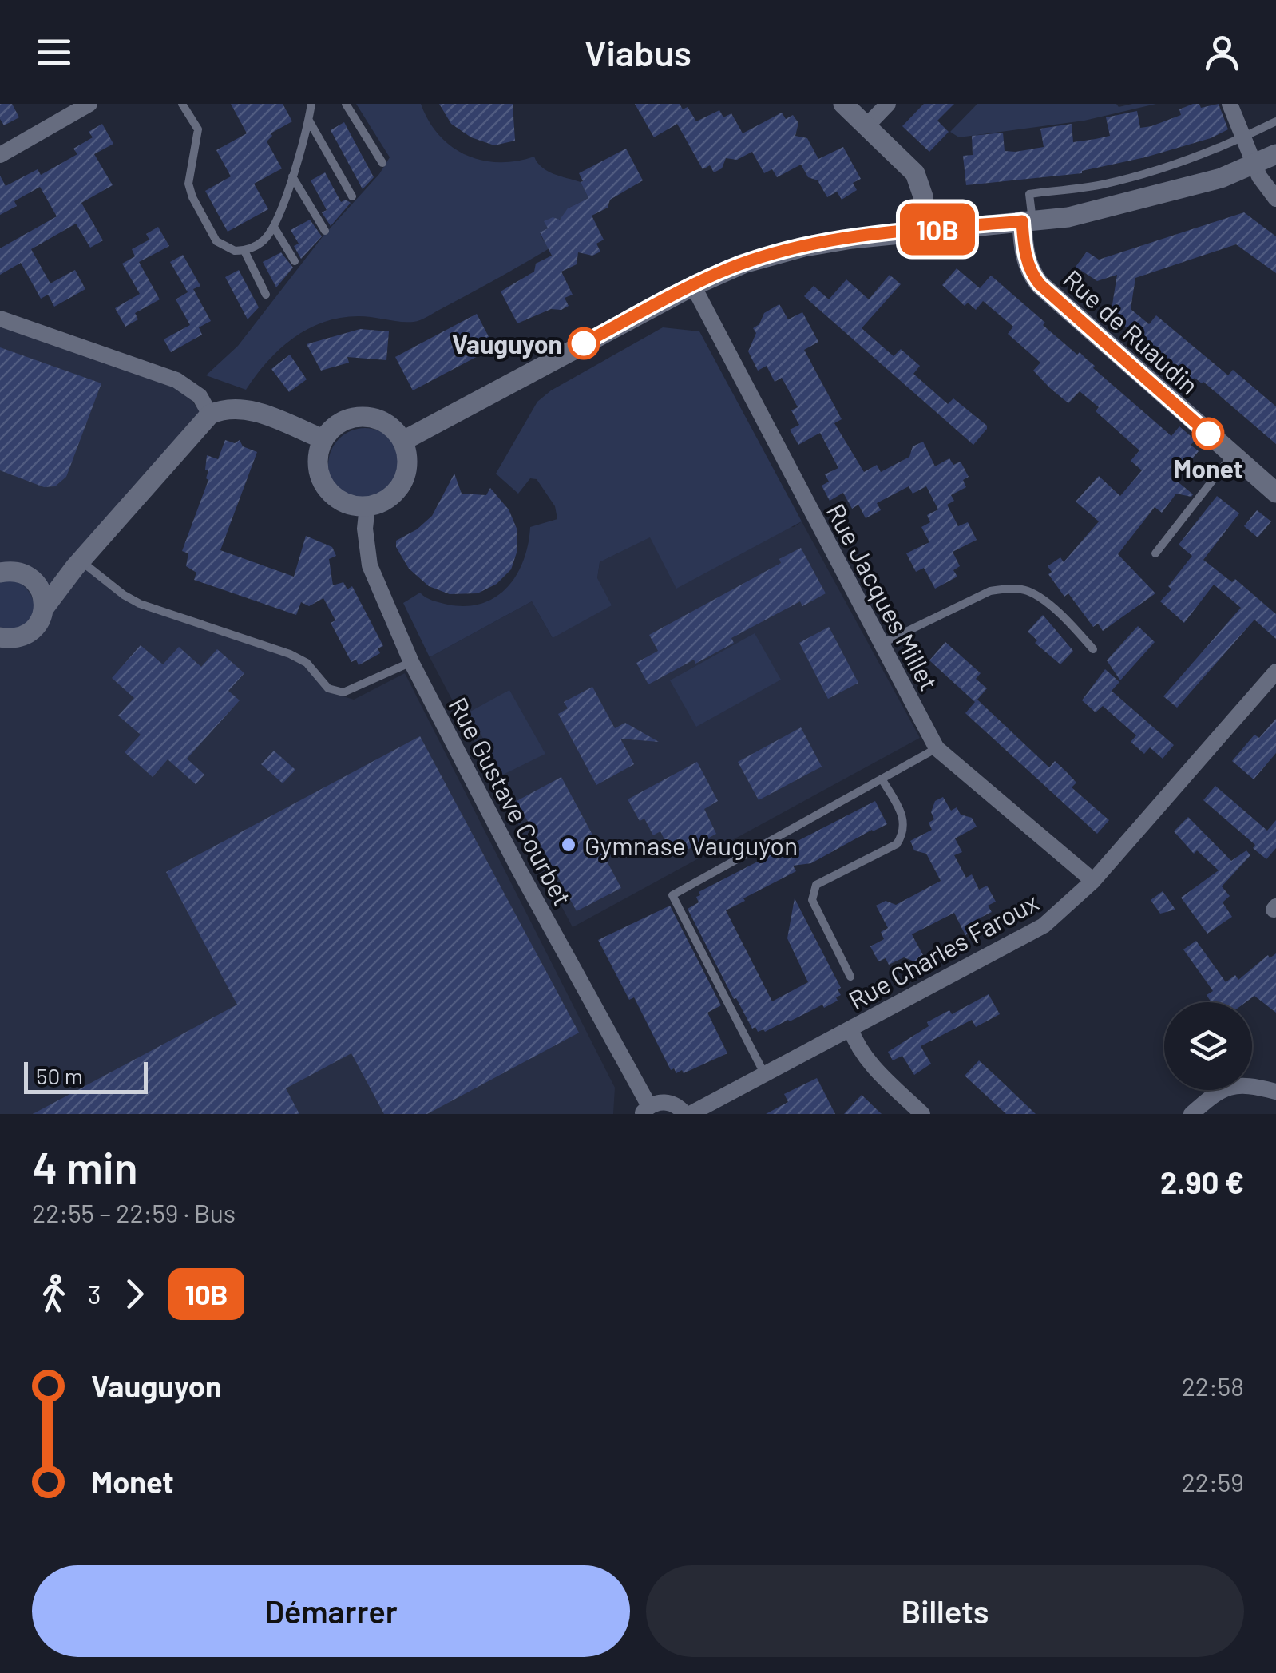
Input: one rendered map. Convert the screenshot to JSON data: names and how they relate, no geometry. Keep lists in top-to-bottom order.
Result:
{
  "streets": {
    "street": [
      "Rue de Ruaudin",
      "Rue Jacques Millet",
      "Rue Gustave Courbet",
      "Rue Charles Faroux"
    ]
  },
  "crossings": [
    ["Rue Jacques Millet", "Rue Charles Faroux"]
  ],
  "places": ["Vauguyon", "Monet", "Gymnase Vauguyon"],
  "lines": ["bus line 10B"],
  "scale_bar": "50 m",
  "page": {
    "header": "Viabus",
    "on_map": "10B",
    "scale": "50 m",
    "heading": ["4 min", "22:55 – 22:59 · Bus", "2.90 €"],
    "legs": ["3", "10B"],
    "list": [
      {
        "name": "Vauguyon",
        "value": "22:58"
      },
      {
        "name": "Monet",
        "value": "22:59"
      }
    ],
    "buttons": ["Démarrer", "Billets"]
  }
}
